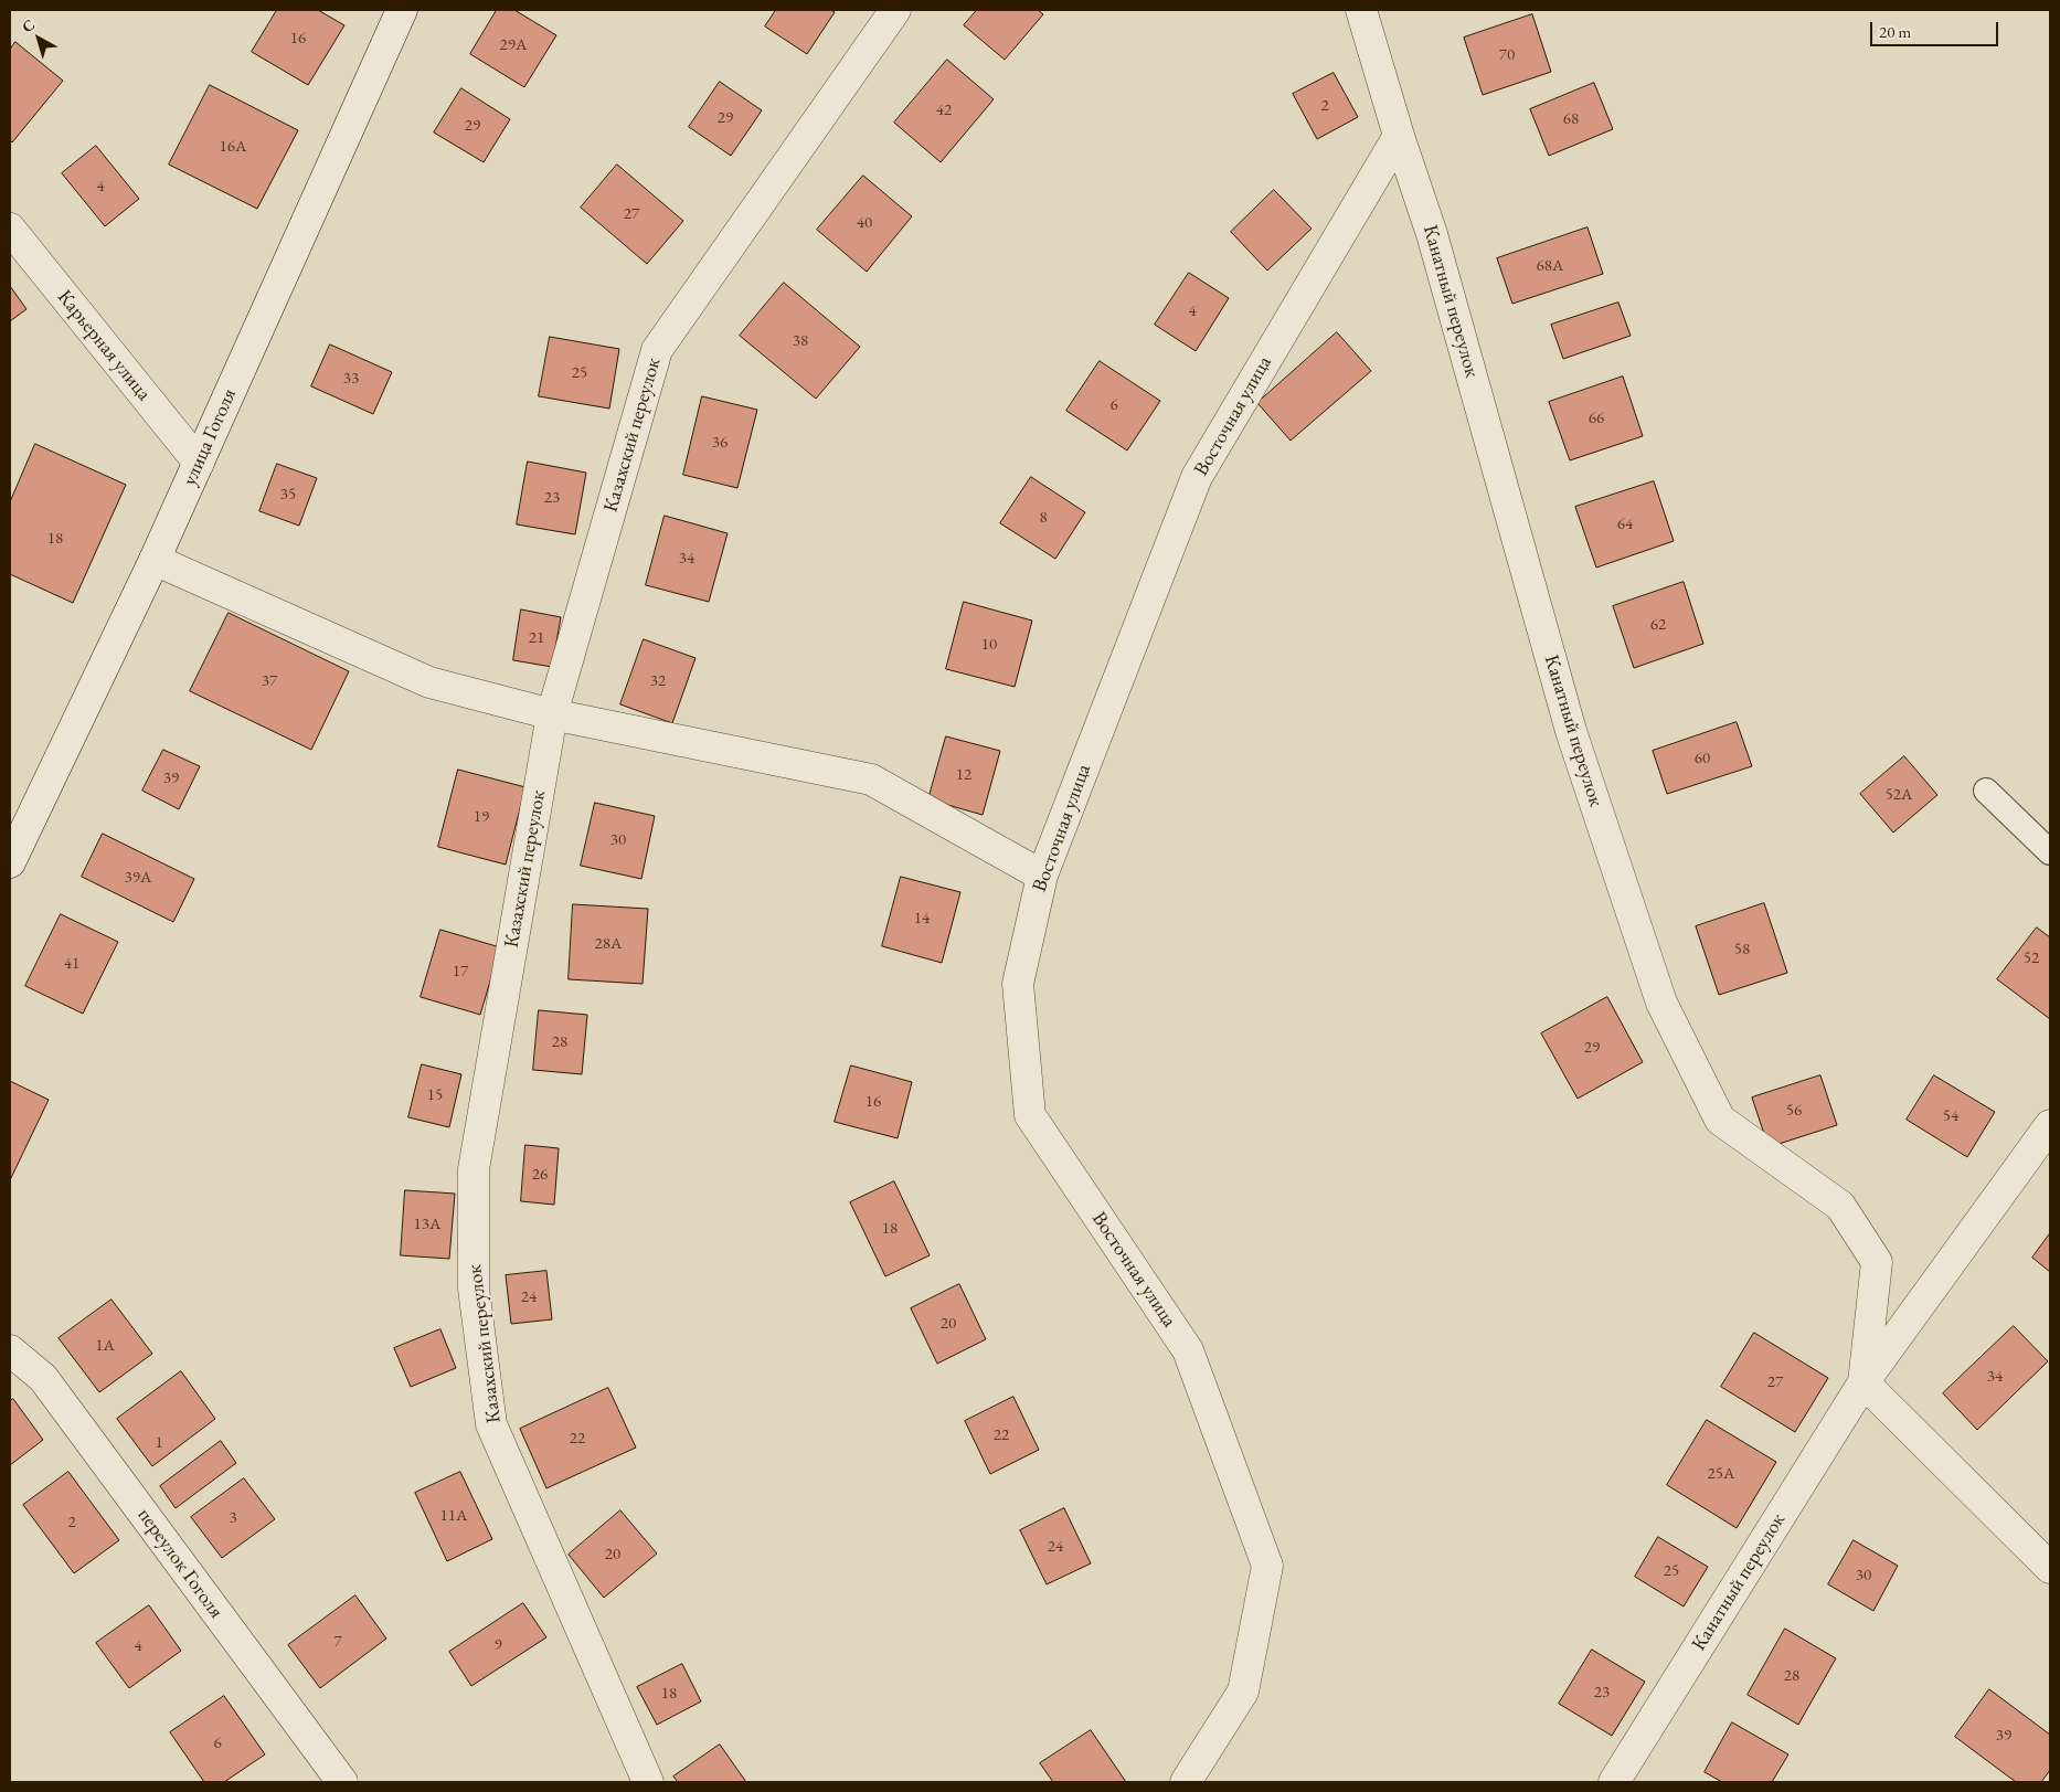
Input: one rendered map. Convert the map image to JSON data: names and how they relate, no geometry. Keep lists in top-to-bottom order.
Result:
{
  "streets": {
    "street": [
      "Канатный переулок",
      "Карьерная улица",
      "Восточная улица",
      "Казахский переулок",
      "улица Гоголя",
      "переулок Гоголя"
    ]
  },
  "crossings": [
    ["Канатный переулок", "Восточная улица"],
    ["Карьерная улица", "улица Гоголя"]
  ],
  "house_numbers": [
    "16",
    "29А",
    "70",
    "2",
    "42",
    "29",
    "68",
    "29",
    "16А",
    "4",
    "27",
    "40",
    "68А",
    "4",
    "38",
    "25",
    "33",
    "6",
    "66",
    "36",
    "35",
    "23",
    "8",
    "64",
    "18",
    "34",
    "62",
    "21",
    "10",
    "37",
    "32",
    "60",
    "12",
    "39",
    "52А",
    "19",
    "30",
    "39А",
    "14",
    "28А",
    "58",
    "52",
    "41",
    "17",
    "28",
    "29",
    "15",
    "16",
    "56",
    "54",
    "26",
    "13А",
    "18",
    "24",
    "20",
    "1А",
    "34",
    "27",
    "22",
    "22",
    "1",
    "25А",
    "11А",
    "3",
    "2",
    "24",
    "20",
    "25",
    "30",
    "7",
    "9",
    "4",
    "28",
    "23",
    "18",
    "39",
    "6"
  ],
  "scale_bar": "20 m",
  "north": "top left"
}
